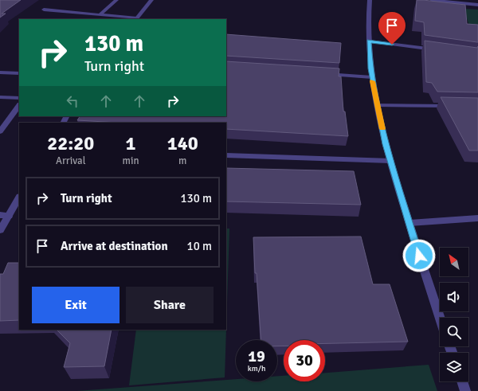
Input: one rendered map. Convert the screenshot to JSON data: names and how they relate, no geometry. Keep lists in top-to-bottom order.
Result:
{
  "north": "top left",
  "page": {
    "turn": ["130 m", "Turn right"],
    "eta": [
      "22:20",
      "Arrival",
      "1",
      "min",
      "140",
      "m"
    ],
    "list": [
      {
        "name": "Turn right",
        "value": "130 m"
      },
      {
        "name": "Arrive at destination",
        "value": "10 m"
      }
    ],
    "buttons": ["Exit", "Share"],
    "speed": "19 km/h",
    "limit": "30"
  }
}
